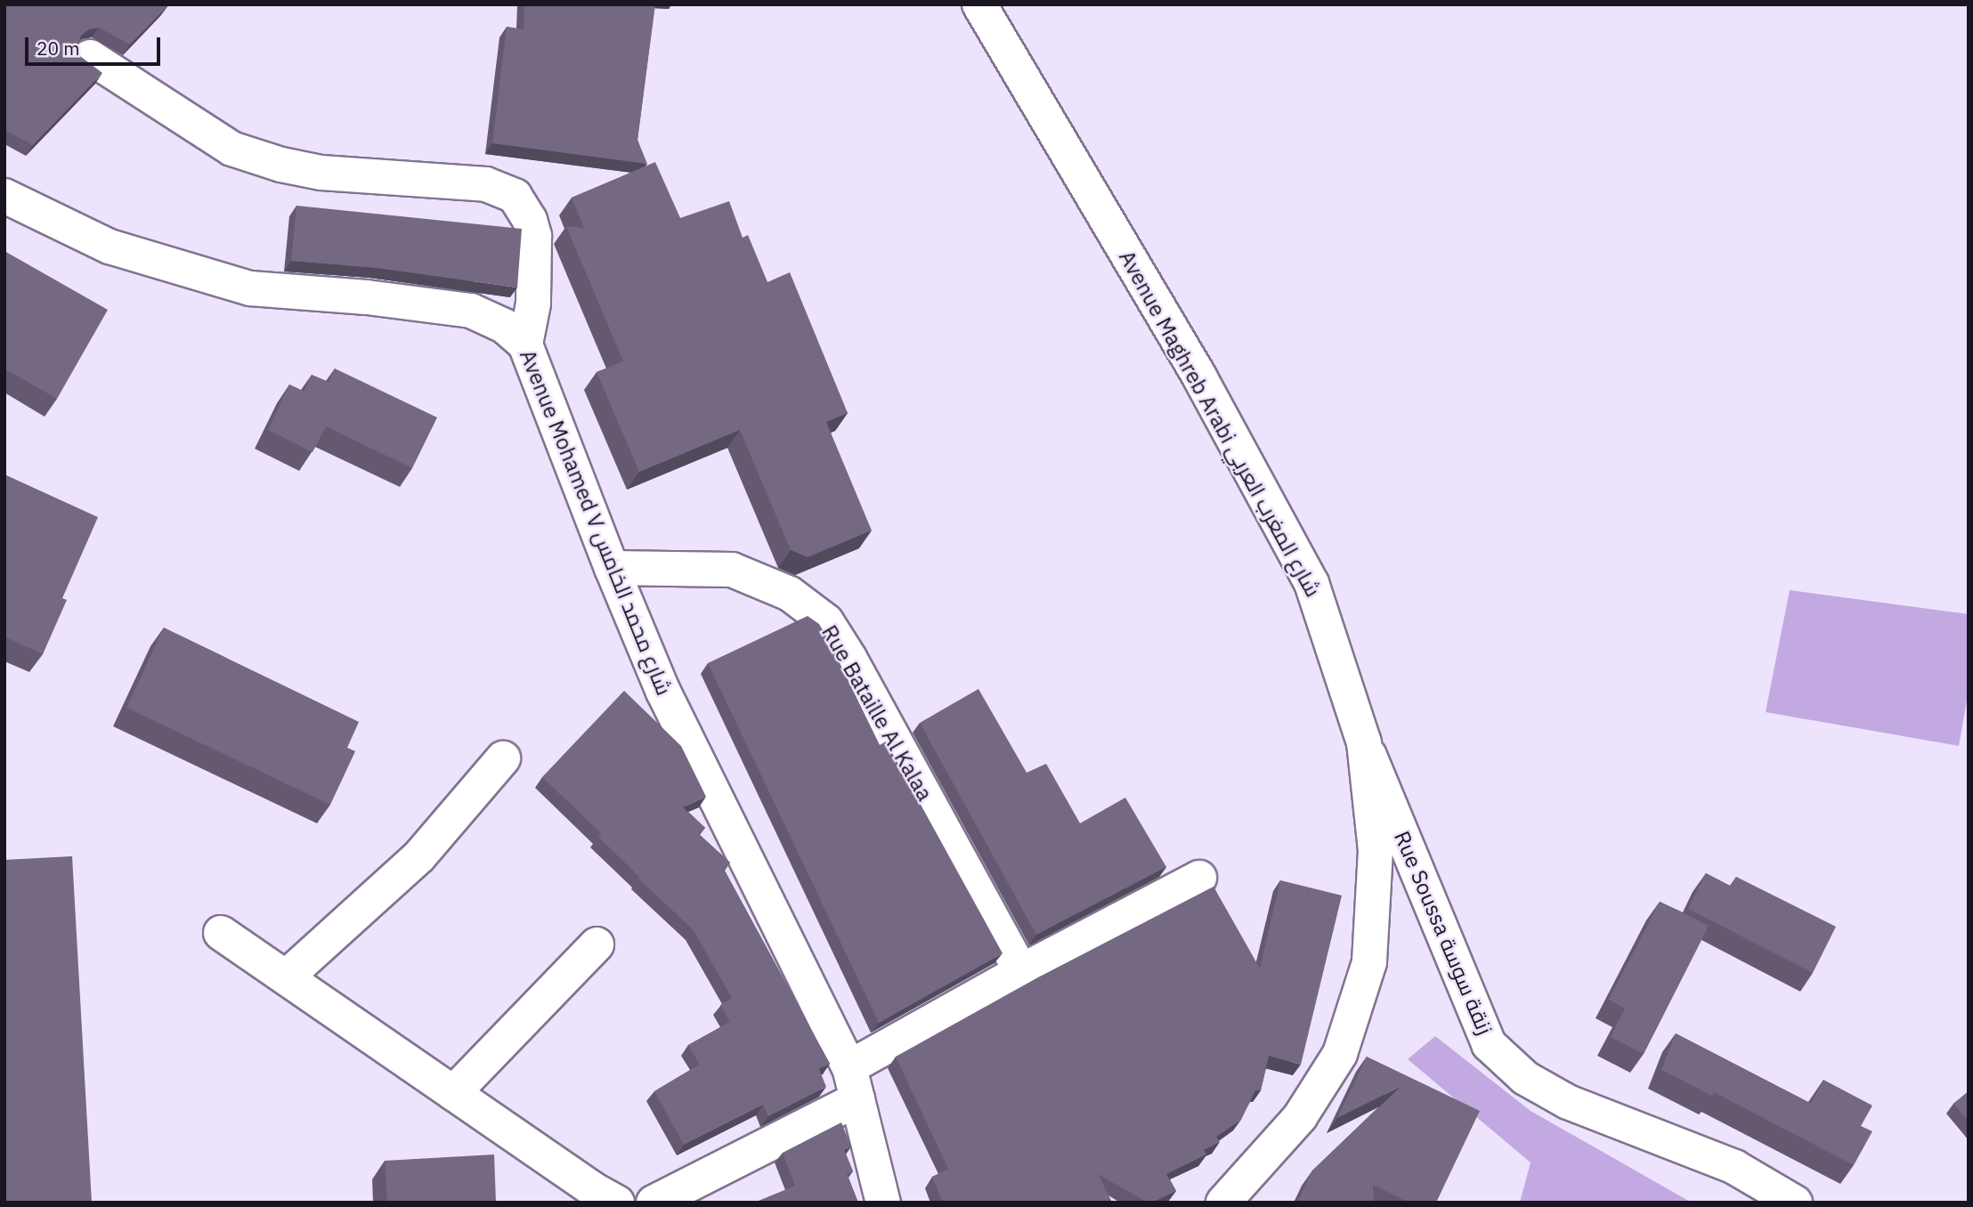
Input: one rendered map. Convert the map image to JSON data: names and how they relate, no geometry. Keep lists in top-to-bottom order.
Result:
{
  "streets": {
    "street": [
      "Avenue Maghreb Arabi شارع المغرب العربي",
      "Avenue Mohamed V شارع محمد الخامس",
      "Rue Bataille Al Kalaa",
      "Rue Soussa زنقة سوسة"
    ]
  },
  "crossings": [
    ["Avenue Maghreb Arabi شارع المغرب العربي", "Rue Soussa زنقة سوسة"],
    ["Avenue Mohamed V شارع محمد الخامس", "Rue Bataille Al Kalaa"]
  ],
  "scale_bar": "20 m"
}
